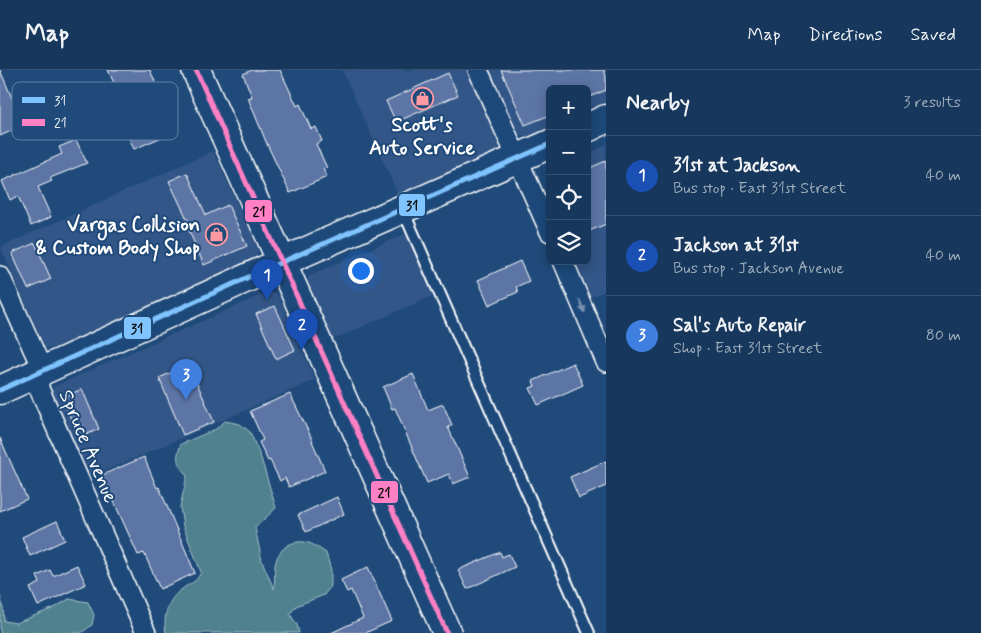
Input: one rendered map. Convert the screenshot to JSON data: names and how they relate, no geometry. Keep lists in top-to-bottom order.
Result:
{
  "streets": {
    "street": ["Spruce Avenue"]
  },
  "places": {
    "shop": ["Scott's Auto Service", "Vargas Collision & Custom Body Shop"]
  },
  "lines": ["transit line 21", "transit line 31"],
  "legend": ["31", "21"],
  "page": {
    "header": "Map",
    "nav": ["Map", "Directions", "Saved"],
    "heading": ["Nearby", "3 results"],
    "map_buttons": ["+", "−"],
    "list": [
      {
        "mark": "1",
        "name": "31st at Jackson",
        "note": "Bus stop · East 31st Street",
        "value": "40 m"
      },
      {
        "mark": "2",
        "name": "Jackson at 31st",
        "note": "Bus stop · Jackson Avenue",
        "value": "40 m"
      },
      {
        "mark": "3",
        "name": "Sal's Auto Repair",
        "note": "Shop · East 31st Street",
        "value": "80 m"
      }
    ],
    "pins": ["1", "2", "3"]
  }
}
